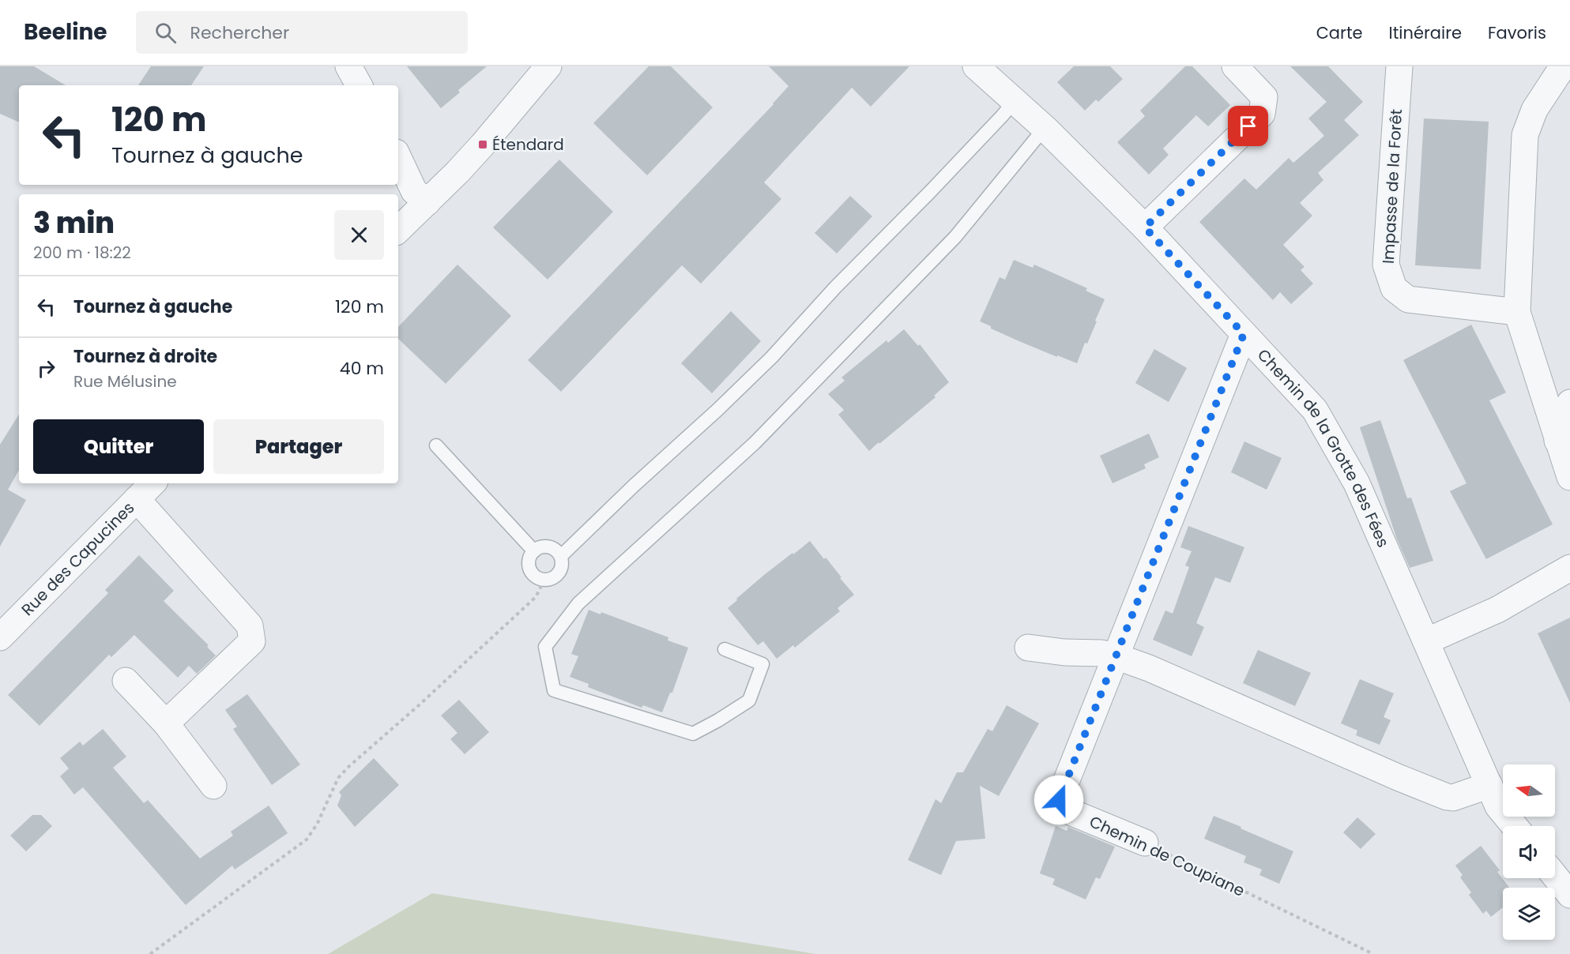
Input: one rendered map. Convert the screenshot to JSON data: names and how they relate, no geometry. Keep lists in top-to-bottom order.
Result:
{
  "streets": {
    "street": [
      "Impasse de la Forêt",
      "Chemin de la Grotte des Fées",
      "Rue des Capucines",
      "Chemin de Coupiane"
    ]
  },
  "crossings": [
    ["Chemin de la Grotte des Fées", "Chemin de Coupiane"]
  ],
  "places": {
    "transit": ["Étendard"]
  },
  "north": "left",
  "page": {
    "header": "Beeline",
    "search": "Rechercher",
    "nav": ["Carte", "Itinéraire", "Favoris"],
    "turn": ["120 m", "Tournez à gauche"],
    "heading": ["3 min", "200 m · 18:22"],
    "list": [
      {
        "name": "Tournez à gauche",
        "value": "120 m"
      },
      {
        "name": "Tournez à droite",
        "note": "Rue Mélusine",
        "value": "40 m"
      }
    ],
    "buttons": ["Quitter", "Partager"]
  }
}
